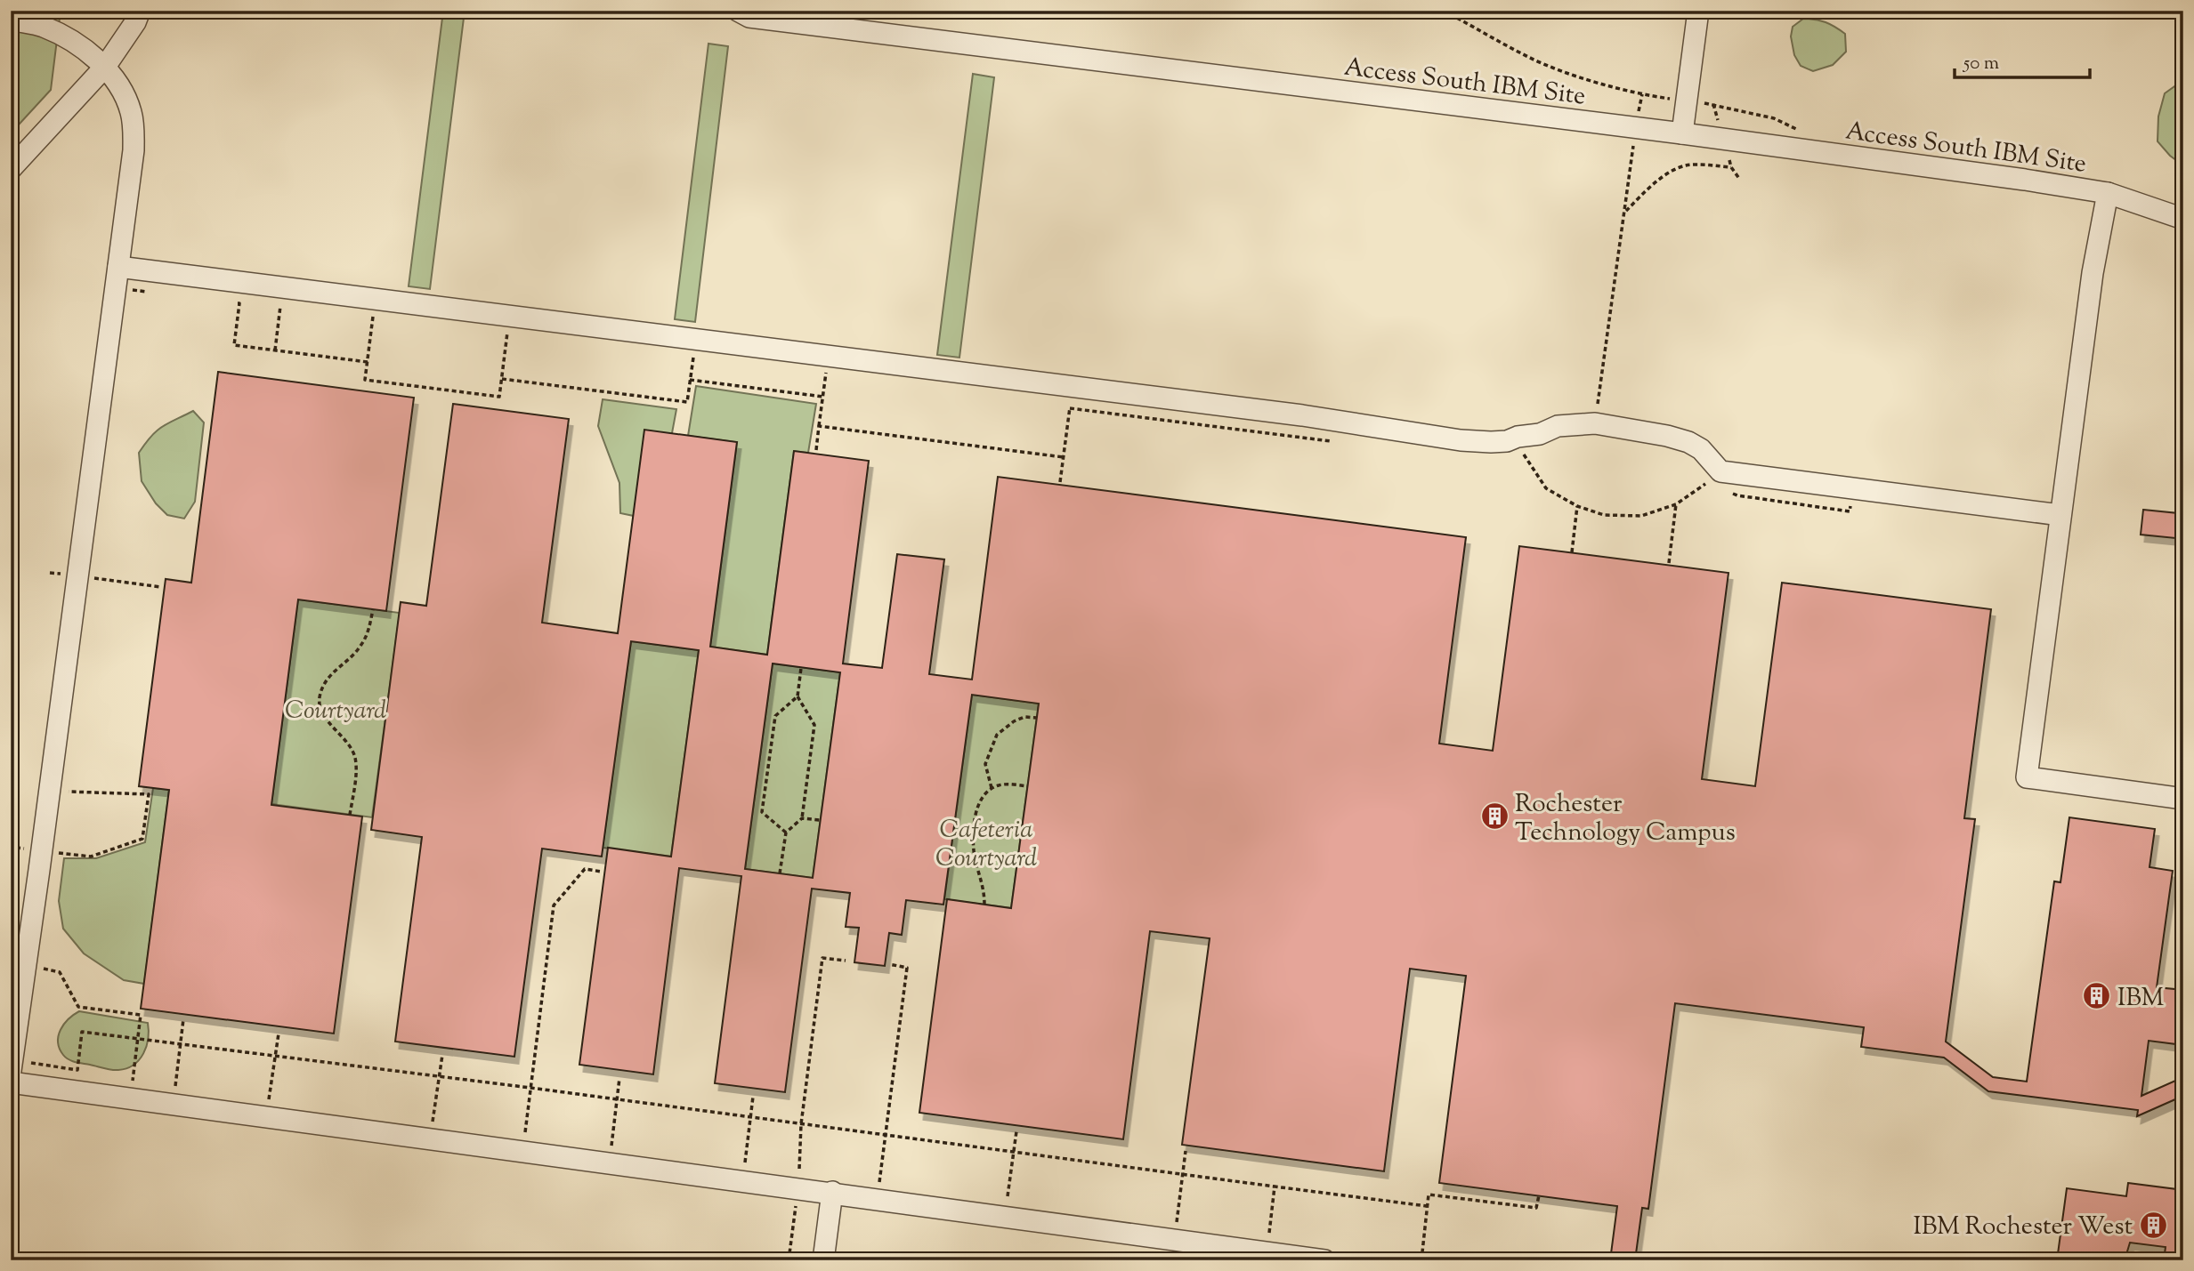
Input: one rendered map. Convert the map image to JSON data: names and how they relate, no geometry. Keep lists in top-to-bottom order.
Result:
{
  "streets": {
    "street": ["Access South IBM Site"]
  },
  "parks": ["Courtyard", "Cafeteria Courtyard"],
  "places": {
    "building": ["Rochester Technology Campus", "IBM", "IBM Rochester West"]
  },
  "scale_bar": "50 m"
}
